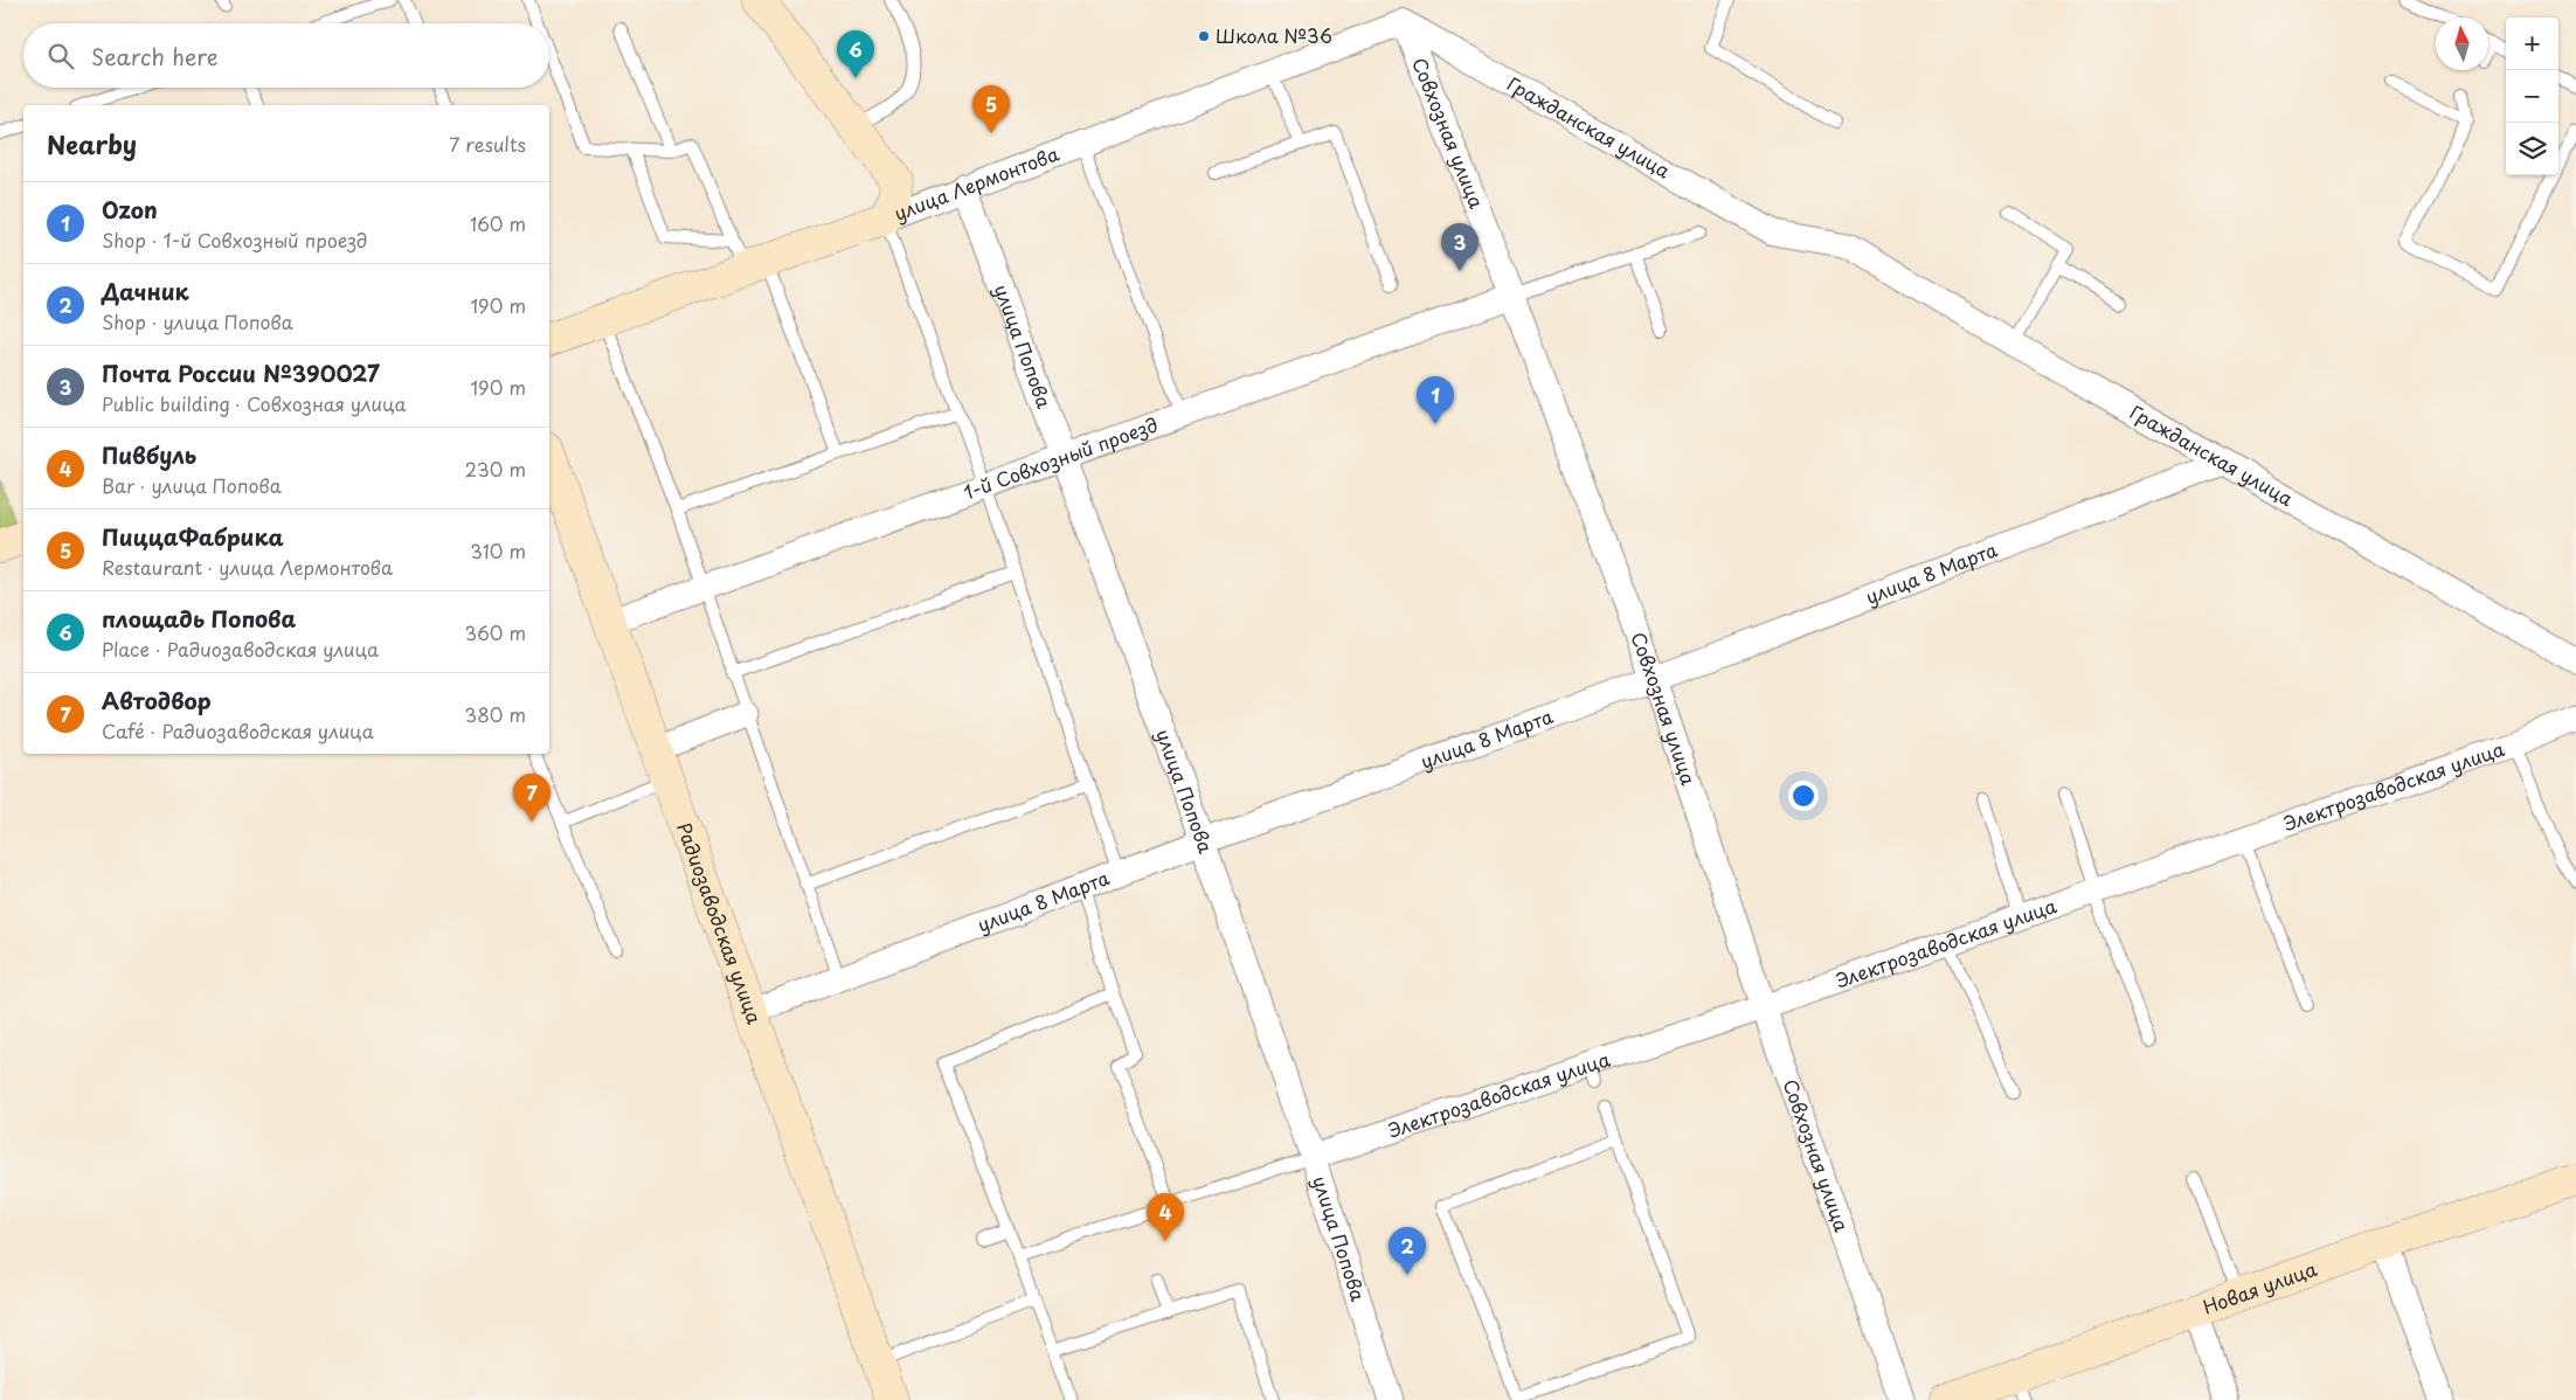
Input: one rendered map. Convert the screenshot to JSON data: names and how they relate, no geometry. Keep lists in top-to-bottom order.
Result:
{
  "streets": {
    "street": [
      "Гражданская улица",
      "Совхозная улица",
      "улица Лермонтова",
      "улица Попова",
      "1-й Совхозный проезд",
      "улица 8 Марта",
      "Электрозаводская улица",
      "Радиозаводская улица",
      "Новая улица"
    ]
  },
  "crossings": [
    ["Гражданская улица", "Совхозная улица"],
    ["Гражданская улица", "улица Лермонтова"],
    ["Гражданская улица", "улица 8 Марта"],
    ["Совхозная улица", "улица Лермонтова"],
    ["Совхозная улица", "1-й Совхозный проезд"],
    ["Совхозная улица", "улица 8 Марта"],
    ["Совхозная улица", "Электрозаводская улица"],
    ["улица Лермонтова", "улица Попова"],
    ["улица Попова", "1-й Совхозный проезд"],
    ["улица Попова", "улица 8 Марта"],
    ["улица Попова", "Электрозаводская улица"],
    ["1-й Совхозный проезд", "Радиозаводская улица"],
    ["улица 8 Марта", "Радиозаводская улица"]
  ],
  "places": ["Школа №36"],
  "north": "top",
  "page": {
    "map_buttons": ["+", "−"],
    "search": "Search here",
    "pins": [
      "6",
      "5",
      "3",
      "1",
      "7",
      "4",
      "2"
    ],
    "heading": ["Nearby", "7 results"],
    "list": [
      {
        "mark": "1",
        "name": "Ozon",
        "note": "Shop · 1-й Совхозный проезд",
        "value": "160 m"
      },
      {
        "mark": "2",
        "name": "Дачник",
        "note": "Shop · улица Попова",
        "value": "190 m"
      },
      {
        "mark": "3",
        "name": "Почта России №390027",
        "note": "Public building · Совхозная улица",
        "value": "190 m"
      },
      {
        "mark": "4",
        "name": "Пивбуль",
        "note": "Bar · улица Попова",
        "value": "230 m"
      },
      {
        "mark": "5",
        "name": "ПиццаФабрика",
        "note": "Restaurant · улица Лермонтова",
        "value": "310 m"
      },
      {
        "mark": "6",
        "name": "площадь Попова",
        "note": "Place · Радиозаводская улица",
        "value": "360 m"
      },
      {
        "mark": "7",
        "name": "Автодвор",
        "note": "Café · Радиозаводская улица",
        "value": "380 m"
      }
    ]
  }
}
